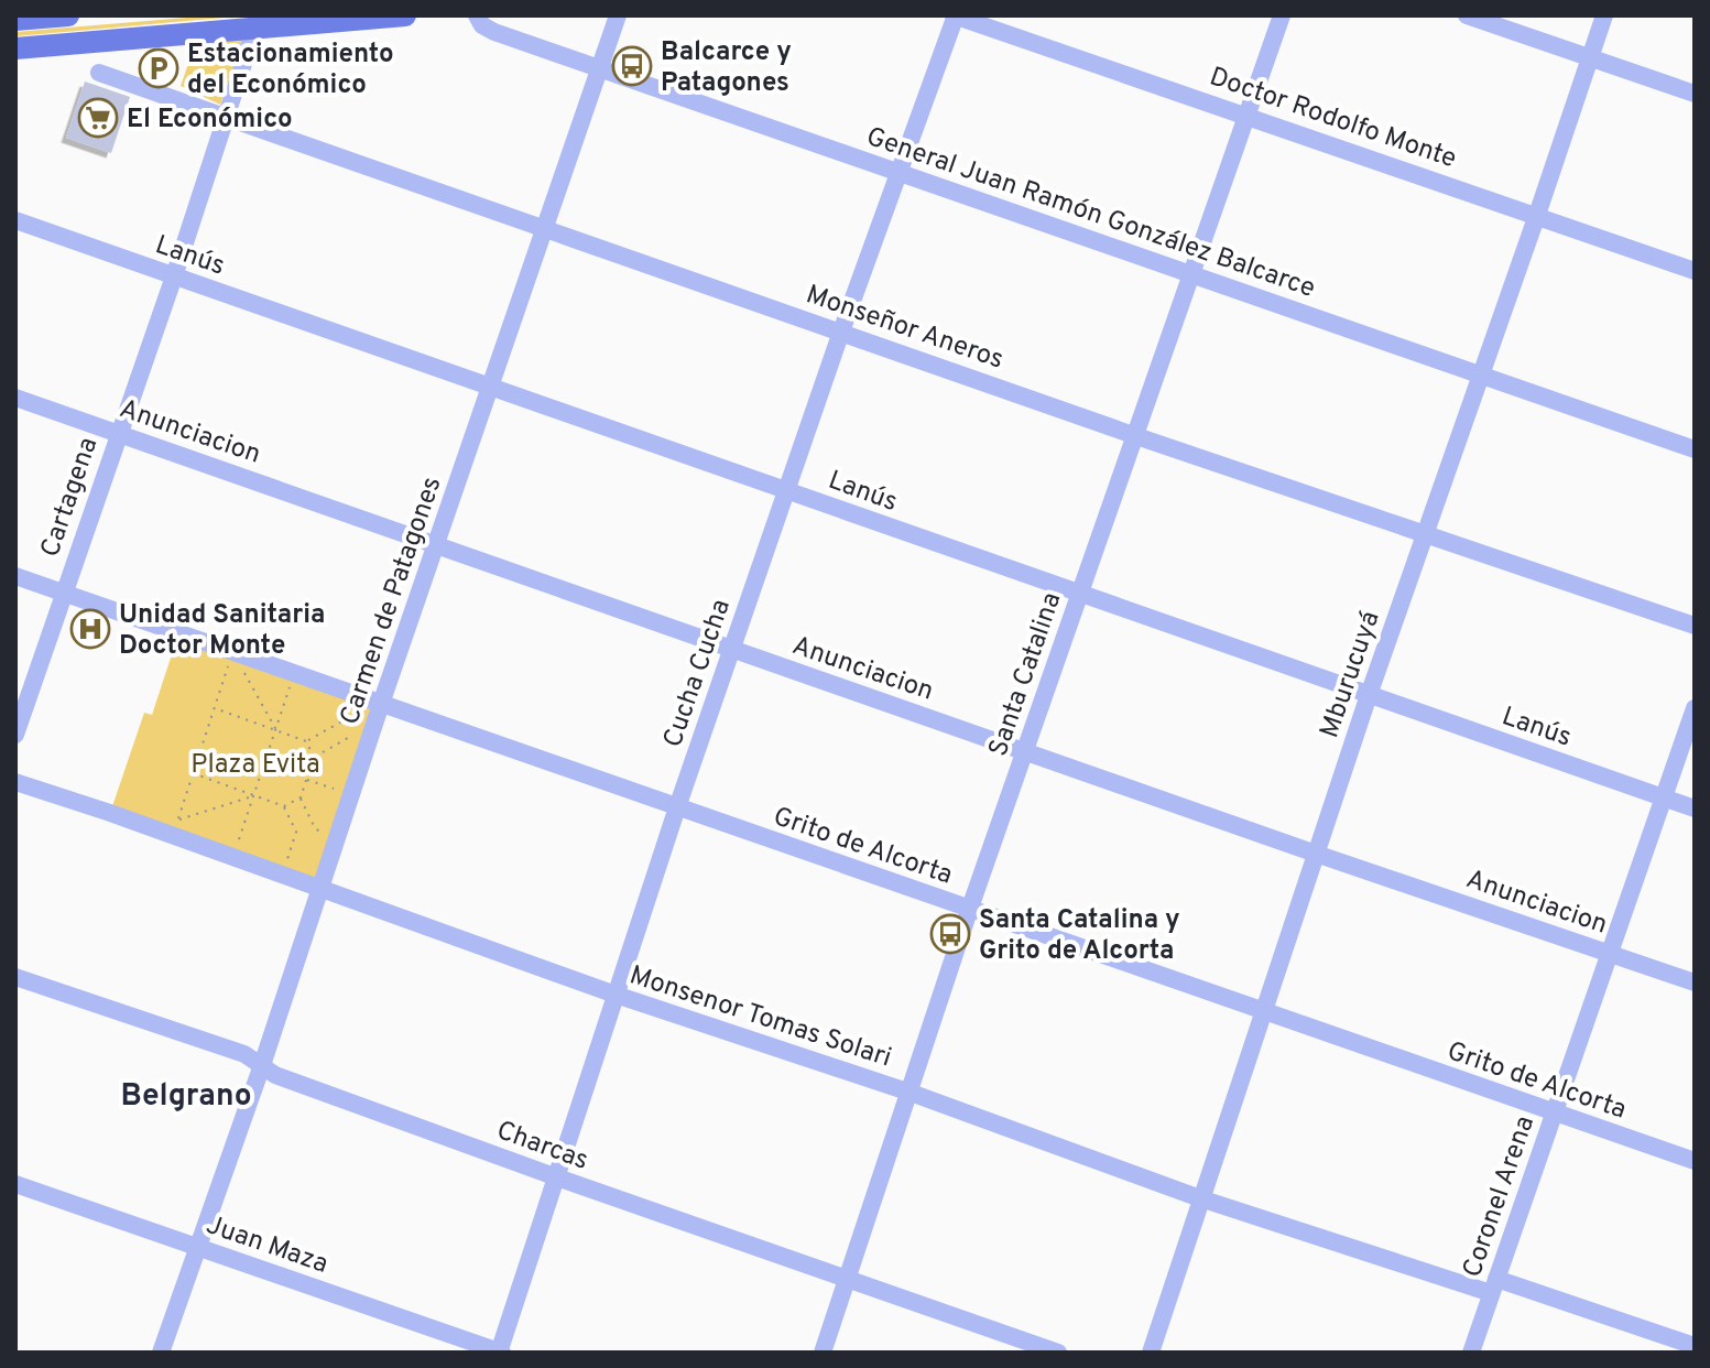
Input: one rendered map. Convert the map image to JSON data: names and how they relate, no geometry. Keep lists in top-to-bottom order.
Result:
{
  "streets": {
    "street": [
      "Doctor Rodolfo Monte",
      "General Juan Ramón González Balcarce",
      "Lanús",
      "Monseñor Aneros",
      "Anunciacion",
      "Cartagena",
      "Carmen de Patagones",
      "Cucha Cucha",
      "Santa Catalina",
      "Mburucuyá",
      "Grito de Alcorta",
      "Monsenor Tomas Solari",
      "Charcas",
      "Coronel Arena",
      "Juan Maza"
    ]
  },
  "crossings": [
    ["Doctor Rodolfo Monte", "Cucha Cucha"],
    ["Doctor Rodolfo Monte", "Santa Catalina"],
    ["Doctor Rodolfo Monte", "Mburucuyá"],
    ["General Juan Ramón González Balcarce", "Carmen de Patagones"],
    ["General Juan Ramón González Balcarce", "Cucha Cucha"],
    ["General Juan Ramón González Balcarce", "Santa Catalina"],
    ["General Juan Ramón González Balcarce", "Mburucuyá"],
    ["Lanús", "Cartagena"],
    ["Lanús", "Carmen de Patagones"],
    ["Lanús", "Cucha Cucha"],
    ["Lanús", "Santa Catalina"],
    ["Lanús", "Mburucuyá"],
    ["Lanús", "Coronel Arena"],
    ["Monseñor Aneros", "Cartagena"],
    ["Monseñor Aneros", "Carmen de Patagones"],
    ["Monseñor Aneros", "Cucha Cucha"],
    ["Monseñor Aneros", "Santa Catalina"],
    ["Monseñor Aneros", "Mburucuyá"],
    ["Anunciacion", "Cartagena"],
    ["Anunciacion", "Carmen de Patagones"],
    ["Anunciacion", "Cucha Cucha"],
    ["Anunciacion", "Santa Catalina"],
    ["Anunciacion", "Mburucuyá"],
    ["Anunciacion", "Coronel Arena"],
    ["Cartagena", "Grito de Alcorta"],
    ["Carmen de Patagones", "Grito de Alcorta"],
    ["Carmen de Patagones", "Monsenor Tomas Solari"],
    ["Carmen de Patagones", "Charcas"],
    ["Carmen de Patagones", "Juan Maza"],
    ["Cucha Cucha", "Grito de Alcorta"],
    ["Cucha Cucha", "Monsenor Tomas Solari"],
    ["Cucha Cucha", "Charcas"],
    ["Cucha Cucha", "Juan Maza"],
    ["Santa Catalina", "Grito de Alcorta"],
    ["Santa Catalina", "Monsenor Tomas Solari"],
    ["Santa Catalina", "Charcas"],
    ["Mburucuyá", "Grito de Alcorta"],
    ["Mburucuyá", "Monsenor Tomas Solari"],
    ["Grito de Alcorta", "Coronel Arena"],
    ["Monsenor Tomas Solari", "Coronel Arena"]
  ],
  "districts": ["Belgrano"],
  "parks": ["Plaza Evita"],
  "places": {
    "bus stop": ["Balcarce y Patagones", "Santa Catalina y Grito de Alcorta"],
    "parking": ["Estacionamiento del Económico"],
    "supermarket": ["El Económico"],
    "hospital": ["Unidad Sanitaria Doctor Monte"]
  }
}
